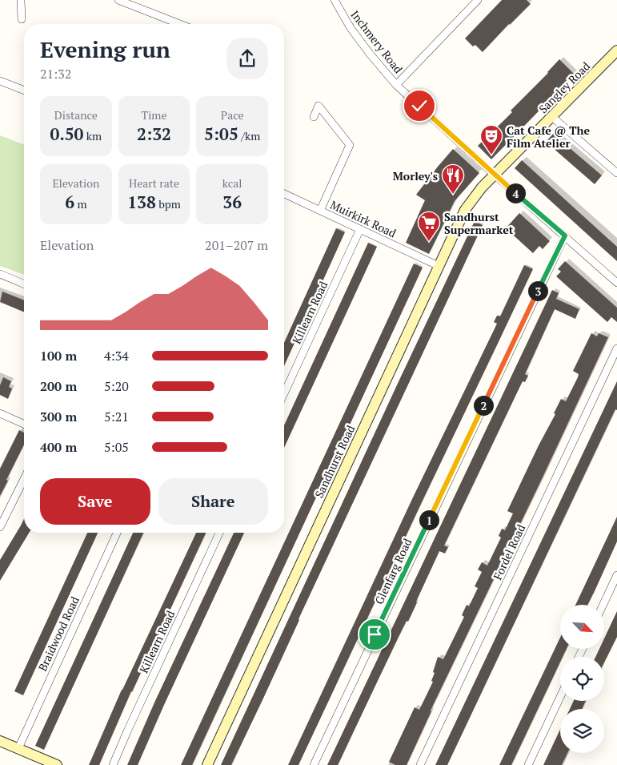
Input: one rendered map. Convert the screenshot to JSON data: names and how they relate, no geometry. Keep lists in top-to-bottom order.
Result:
{
  "streets": {
    "street": [
      "Inchmery Road",
      "Sangley Road",
      "Muirkirk Road",
      "Killearn Road",
      "Sandhurst Road",
      "Fordel Road",
      "Glenfarg Road",
      "Braidwood Road"
    ]
  },
  "crossings": [
    ["Inchmery Road", "Sangley Road"],
    ["Inchmery Road", "Sandhurst Road"],
    ["Inchmery Road", "Glenfarg Road"],
    ["Sangley Road", "Sandhurst Road"],
    ["Muirkirk Road", "Killearn Road"],
    ["Muirkirk Road", "Sandhurst Road"]
  ],
  "places": {
    "theatre": ["Cat Cafe @ The Film Atelier"],
    "restaurant": ["Morley's"],
    "supermarket": ["Sandhurst Supermarket"]
  },
  "north": "bottom right",
  "page": {
    "heading": ["Evening run", "21:32"],
    "stats": [
      ["Distance", "0.50 km"],
      ["Time", "2:32"],
      ["Pace", "5:05 /km"],
      ["Elevation", "6 m"],
      ["Heart rate", "138 bpm"],
      ["kcal", "36"]
    ],
    "pins": [
      "4",
      "3",
      "2",
      "1"
    ],
    "chart": ["Elevation", "201–207 m"],
    "list": [
      {
        "name": "100 m",
        "note": "4:34"
      },
      {
        "name": "200 m",
        "note": "5:20"
      },
      {
        "name": "300 m",
        "note": "5:21"
      },
      {
        "name": "400 m",
        "note": "5:05"
      }
    ],
    "buttons": ["Save", "Share"]
  }
}
